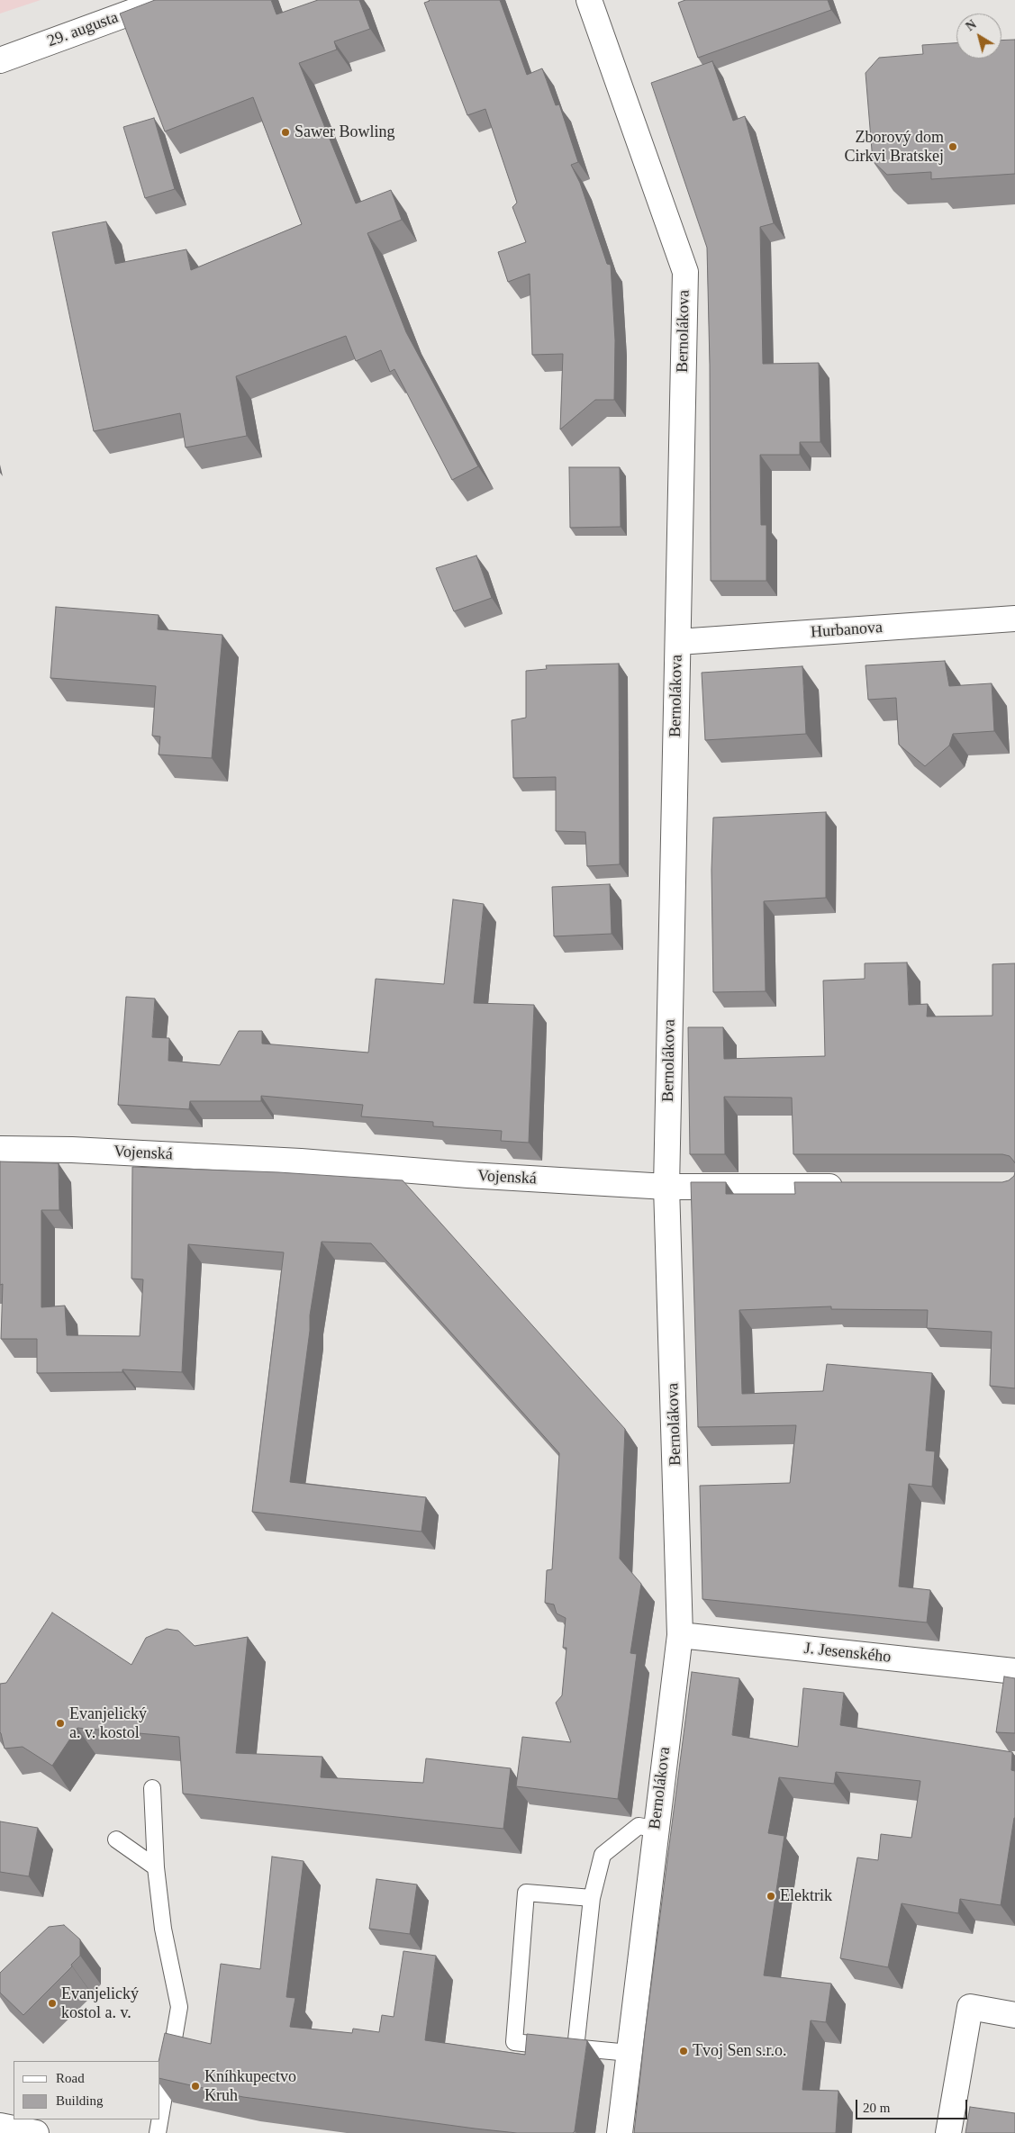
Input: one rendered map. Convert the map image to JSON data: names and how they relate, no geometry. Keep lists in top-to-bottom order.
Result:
{
  "streets": {
    "street": [
      "29. augusta",
      "Bernolákova",
      "Hurbanova",
      "Vojenská",
      "J. Jesenského"
    ]
  },
  "crossings": [
    ["Bernolákova", "Hurbanova"],
    ["Bernolákova", "Vojenská"],
    ["Bernolákova", "J. Jesenského"]
  ],
  "places": [
    "Sawer Bowling",
    "Zborový dom Cirkvi Bratskej",
    "Evanjelický a. v. kostol",
    "Elektrik",
    "Evanjelický kostol a. v.",
    "Tvoj Sen s.r.o.",
    "Kníhkupectvo Kruh"
  ],
  "legend": ["Road", "Building"],
  "scale_bar": "20 m",
  "north": "top left"
}
